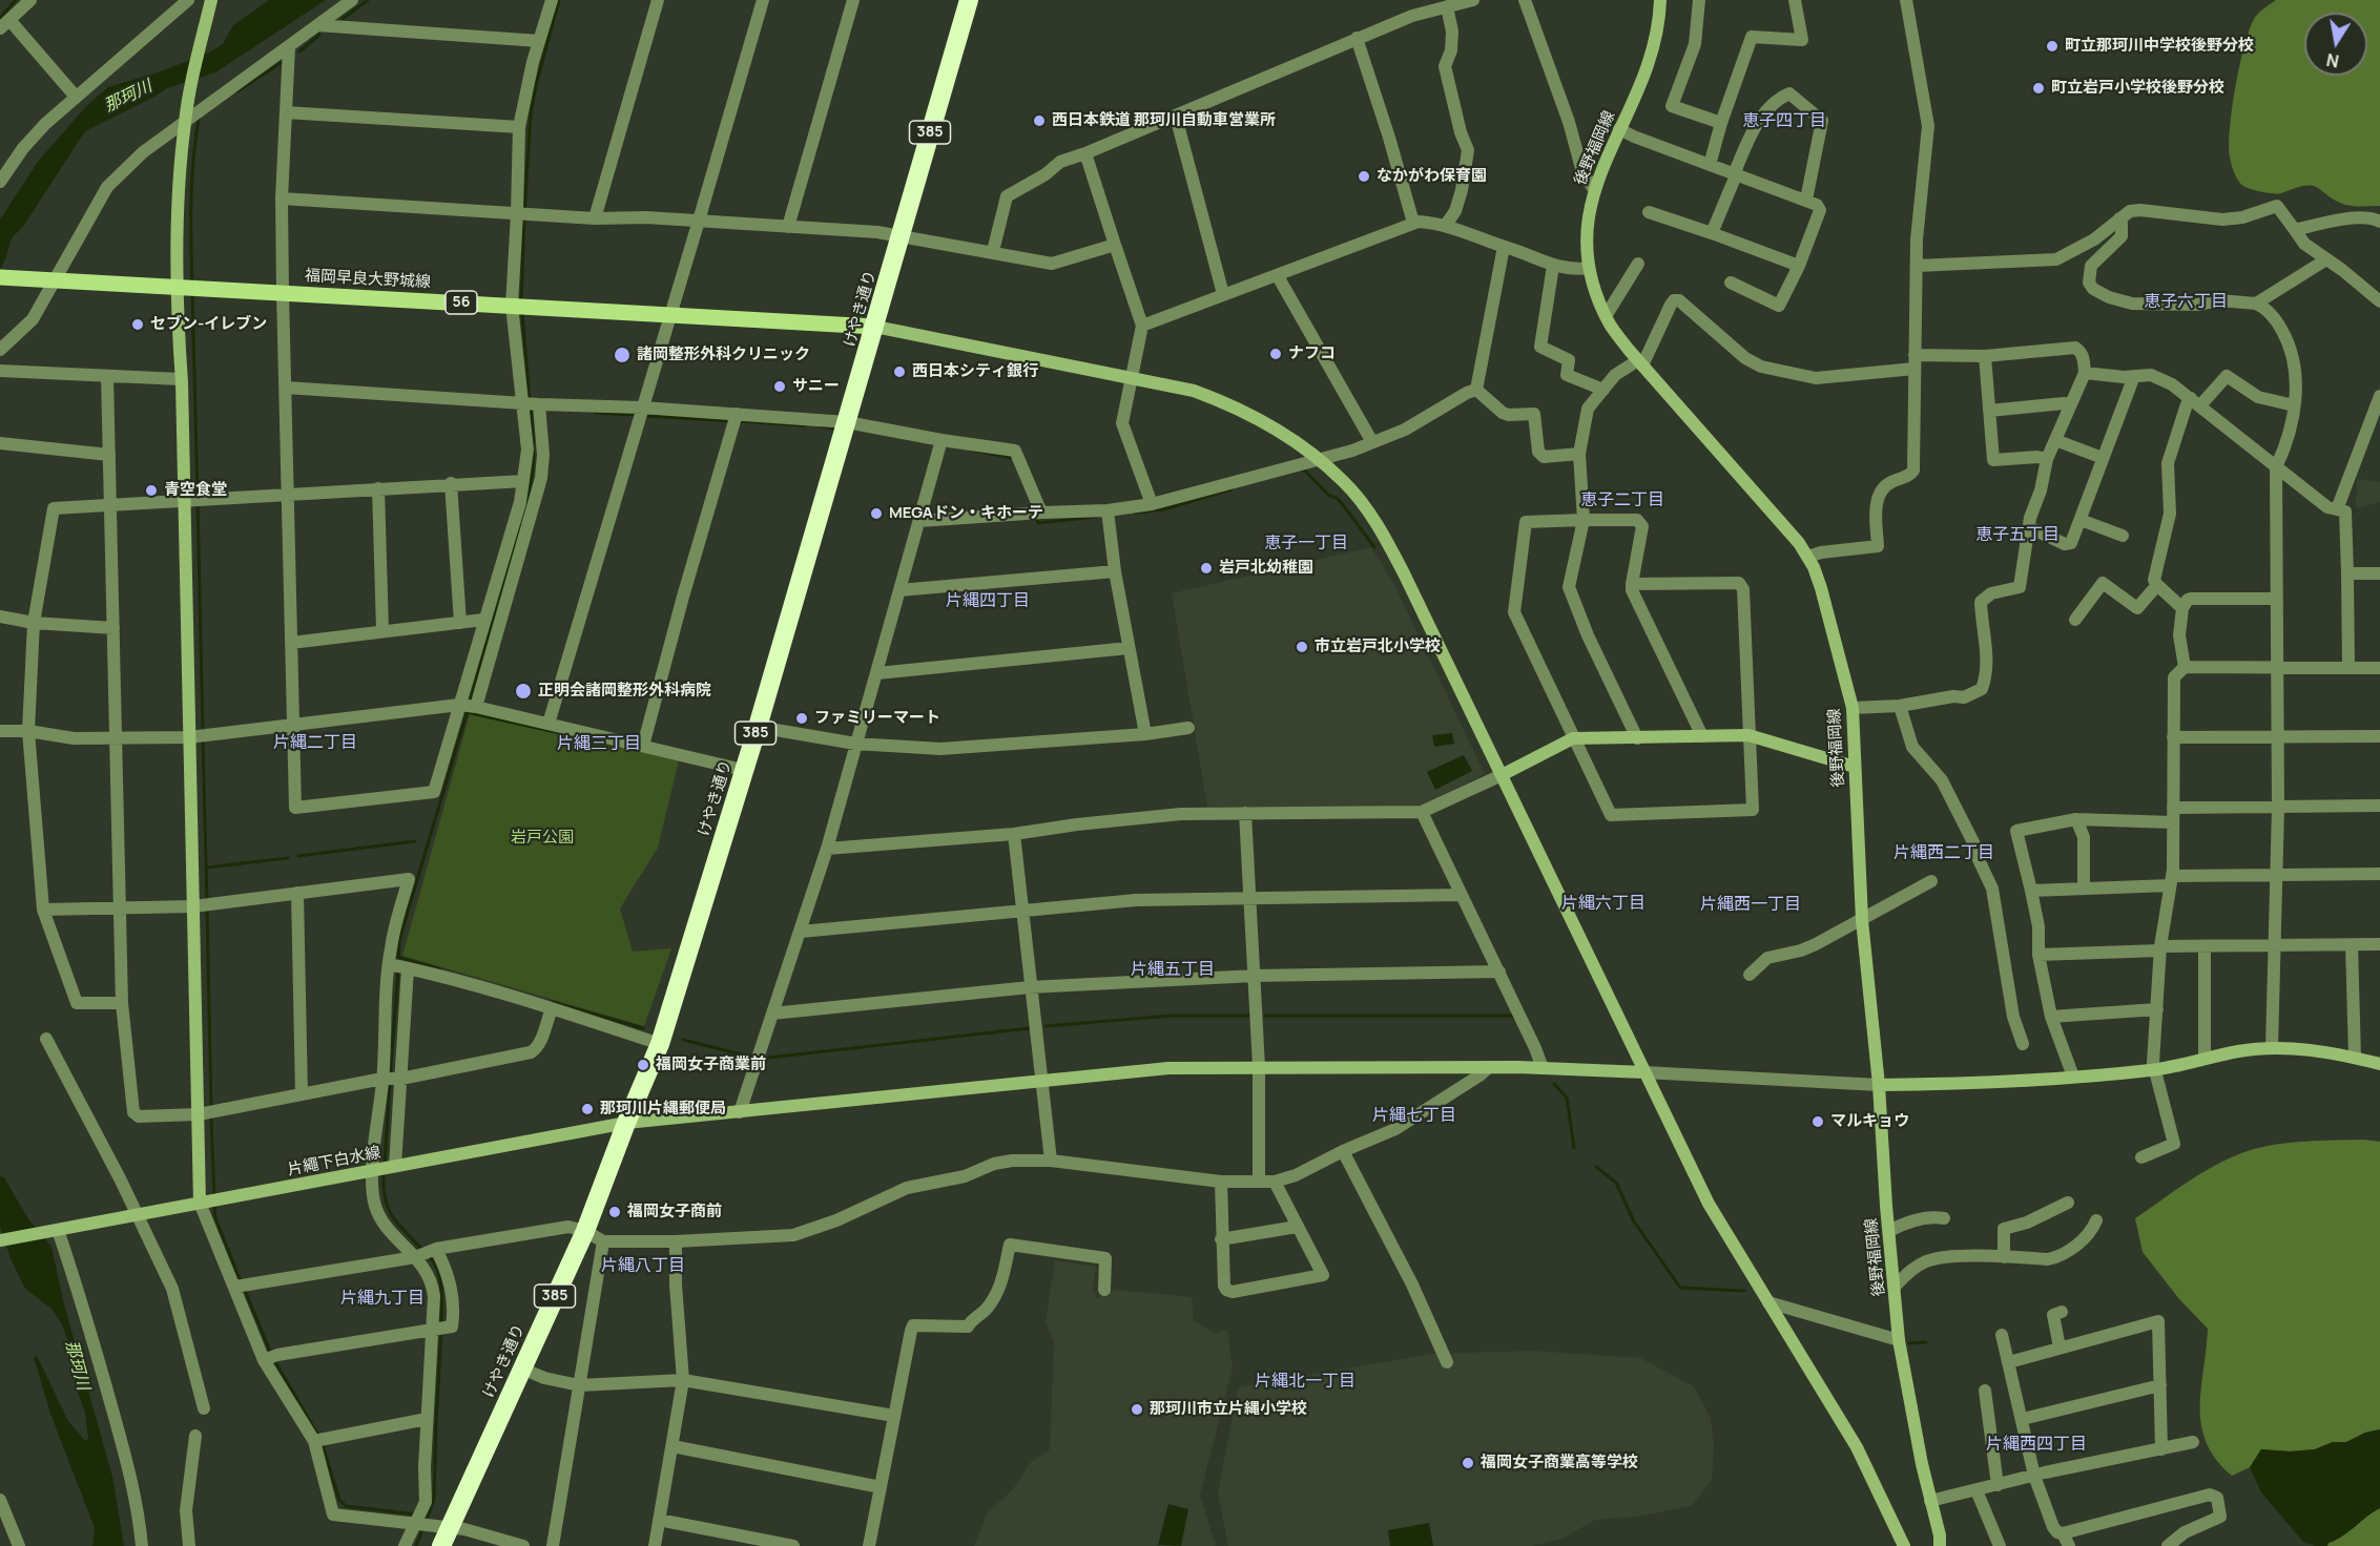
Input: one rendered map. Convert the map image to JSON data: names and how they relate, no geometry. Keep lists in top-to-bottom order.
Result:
{
  "streets": {
    "highway": ["385", "けやき通り"],
    "main road": ["福岡早良大野城線", "56"],
    "street": ["後野福岡線", "片繩下白水線"]
  },
  "crossings": [
    ["福岡早良大野城線", "56"],
    ["福岡早良大野城線", "けやき通り"],
    ["けやき通り", "片繩下白水線"]
  ],
  "districts": [
    "恵子四丁目",
    "恵子六丁目",
    "恵子二丁目",
    "恵子五丁目",
    "恵子一丁目",
    "片縄四丁目",
    "片縄二丁目",
    "片縄三丁目",
    "片縄西二丁目",
    "片縄六丁目",
    "片縄西一丁目",
    "片縄五丁目",
    "片縄七丁目",
    "片縄八丁目",
    "片縄九丁目",
    "片縄北一丁目",
    "片縄西四丁目"
  ],
  "water": ["那珂川"],
  "parks": ["岩戸公園"],
  "places": [
    "町立那珂川中学校後野分校",
    "町立岩戸小学校後野分校",
    "西日本鉄道 那珂川自動車営業所",
    "なかがわ保育園",
    "セブン-イレブン",
    "ナフコ",
    "諸岡整形外科クリニック",
    "西日本シティ銀行",
    "サニー",
    "青空食堂",
    "MEGAドン・キホーテ",
    "岩戸北幼稚園",
    "市立岩戸北小学校",
    "正明会諸岡整形外科病院",
    "ファミリーマート",
    "福岡女子商業前",
    "那珂川片縄郵便局",
    "マルキョウ",
    "福岡女子商前",
    "那珂川市立片縄小学校",
    "福岡女子商業高等学校"
  ],
  "north": "bottom"
}
